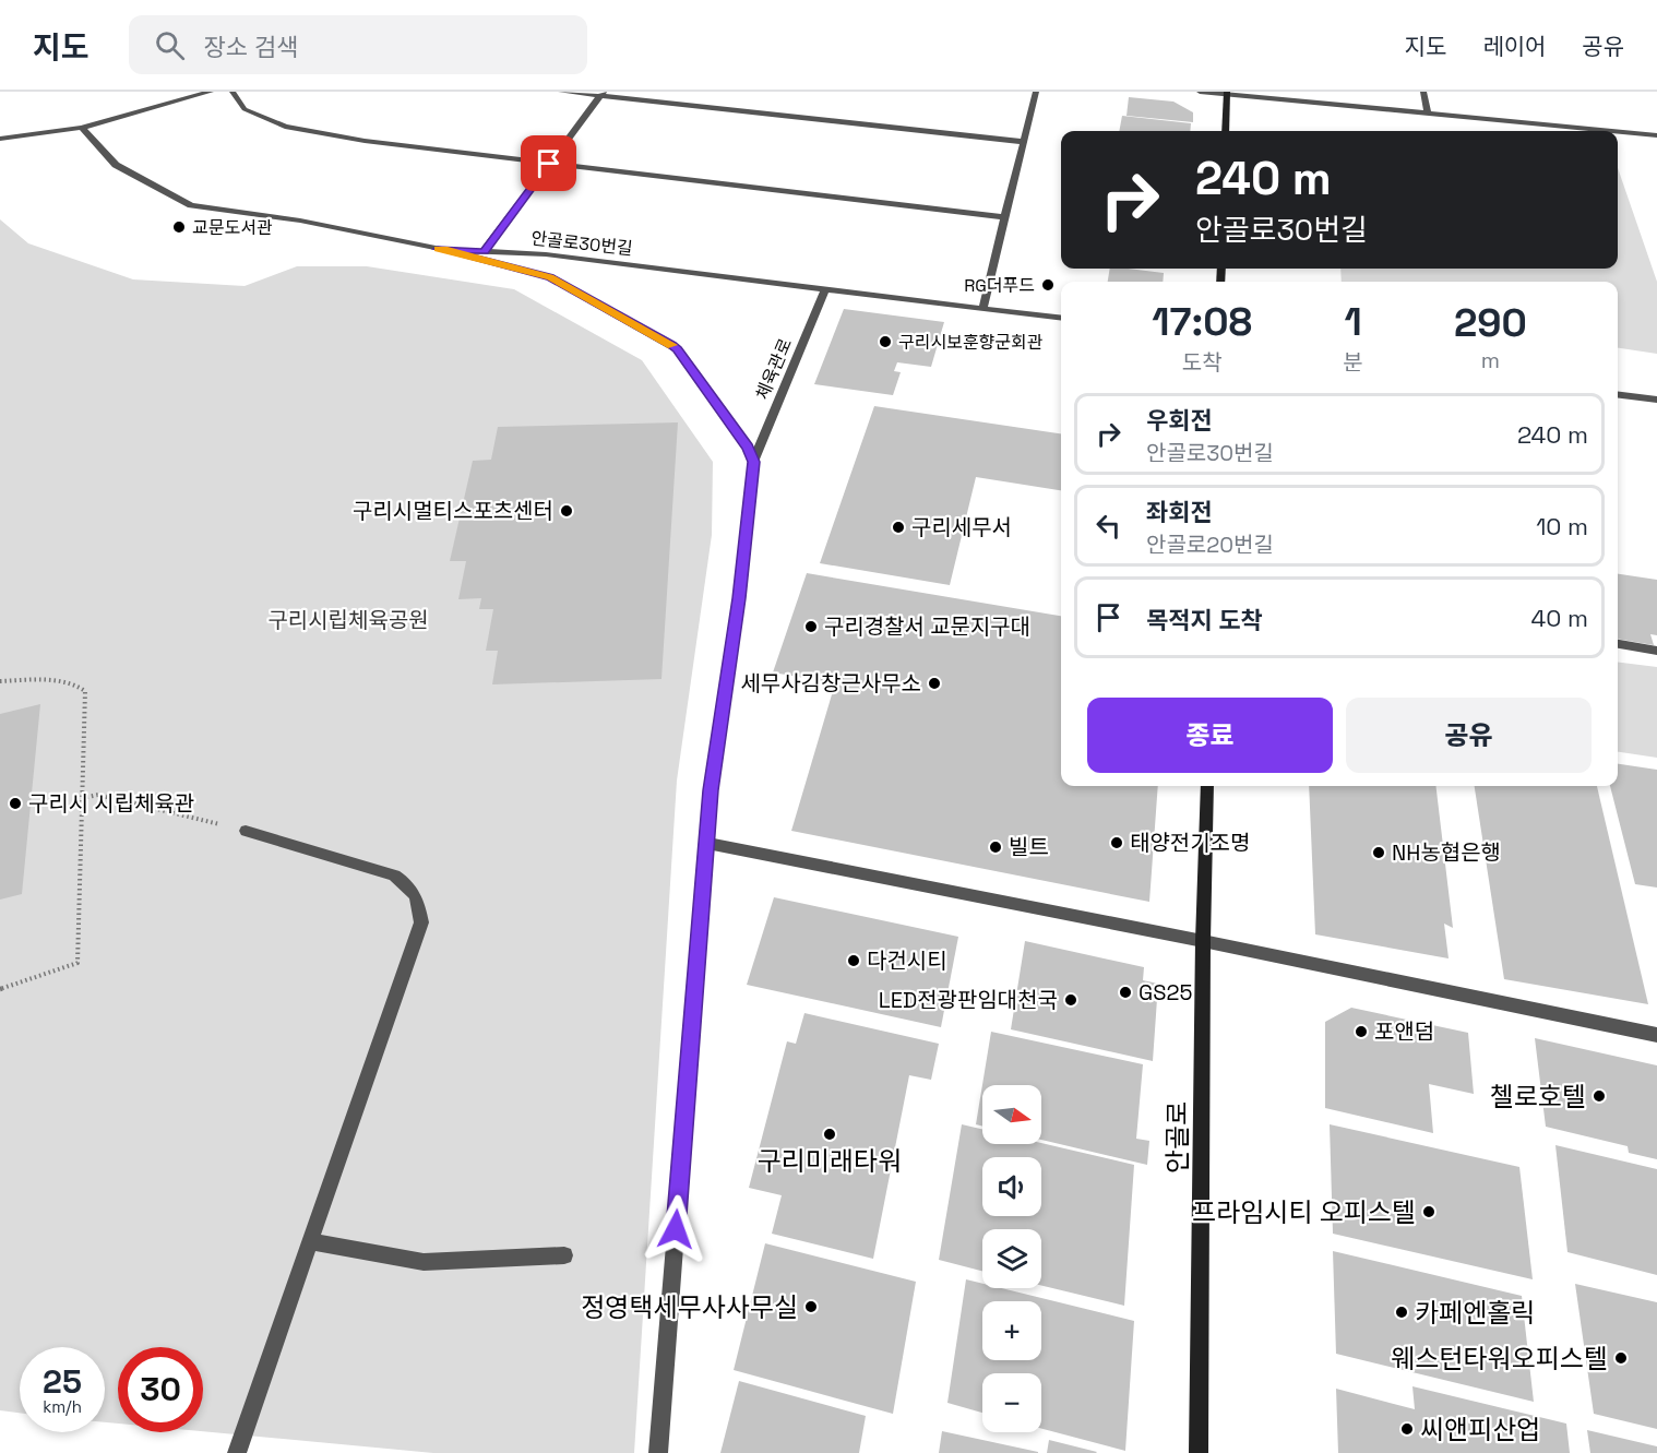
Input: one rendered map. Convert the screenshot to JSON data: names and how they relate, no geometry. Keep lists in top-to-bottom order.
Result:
{
  "streets": {
    "street": ["안골로30번길", "체육관로", "안골로"]
  },
  "crossings": [
    ["안골로30번길", "체육관로"]
  ],
  "parks": ["구리시립체육공원"],
  "places": [
    "교문도서관",
    "RG더푸드",
    "구리시보훈향군회관",
    "구리시멀티스포츠센터",
    "구리세무서",
    "구리경찰서 교문지구대",
    "세무사김창근사무소",
    "구리시 시립체육관",
    "태양전기조명",
    "빌트",
    "NH농협은행",
    "다건시티",
    "GS25",
    "LED전광판임대천국",
    "포앤덤",
    "첼로호텔",
    "구리미래타워",
    "프라임시티 오피스텔",
    "정영택세무사사무실",
    "카페엔홀릭",
    "웨스턴타워오피스텔",
    "씨앤피산업"
  ],
  "north": "right",
  "page": {
    "header": "지도",
    "search": "장소 검색",
    "nav": ["지도", "레이어", "공유"],
    "turn": ["240 m", "안골로30번길"],
    "eta": [
      "17:08",
      "도착",
      "1",
      "분",
      "290",
      "m"
    ],
    "list": [
      {
        "name": "우회전",
        "note": "안골로30번길",
        "value": "240 m"
      },
      {
        "name": "좌회전",
        "note": "안골로20번길",
        "value": "10 m"
      },
      {
        "name": "목적지 도착",
        "value": "40 m"
      }
    ],
    "buttons": ["종료", "공유"],
    "map_buttons": ["+", "−"],
    "speed": "25 km/h",
    "limit": "30"
  }
}
